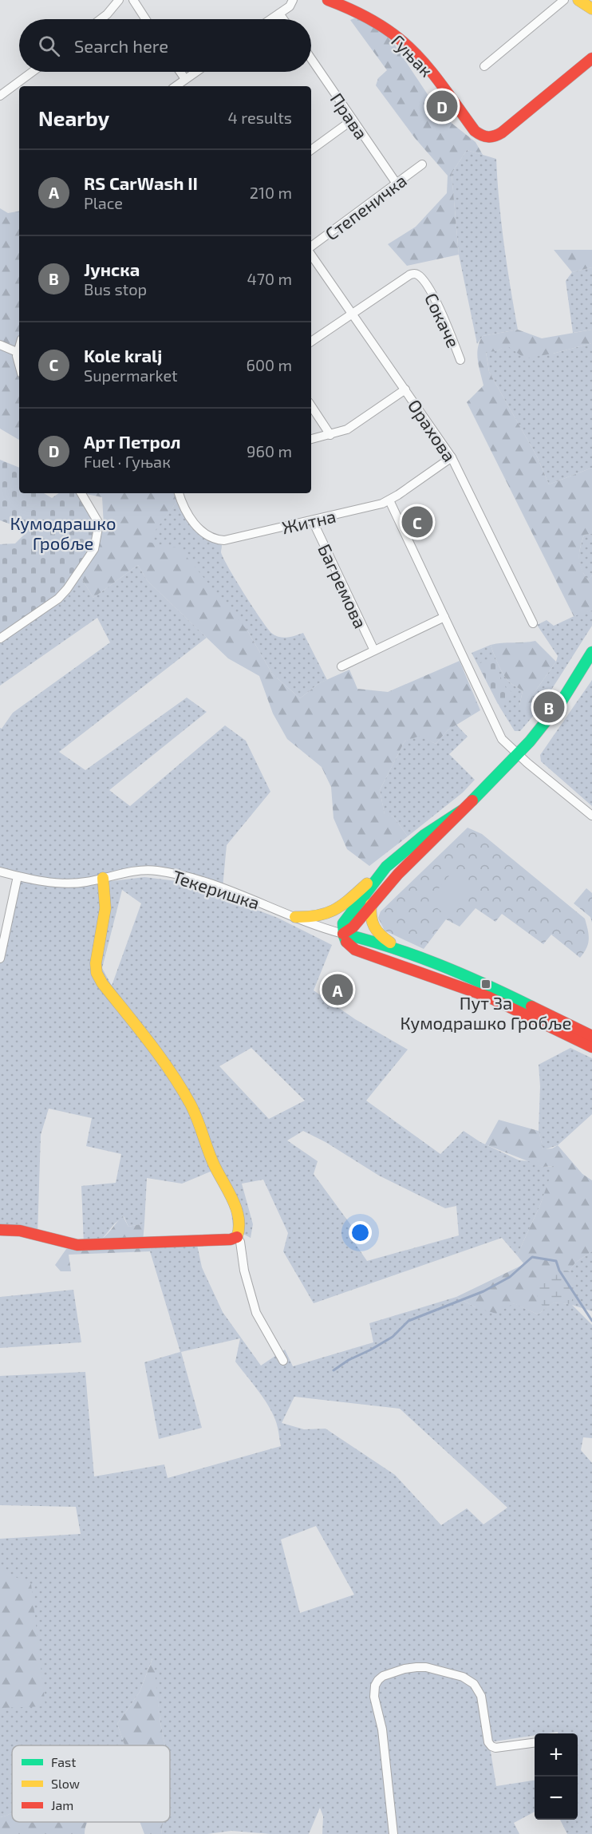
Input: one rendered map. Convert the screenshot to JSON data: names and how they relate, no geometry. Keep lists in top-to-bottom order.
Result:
{
  "streets": {
    "street": [
      "Гуњак",
      "Права",
      "Степеничка",
      "Сокаче",
      "Орахова",
      "Житна",
      "Багремова",
      "Текеришка"
    ]
  },
  "crossings": [
    ["Права", "Степеничка"],
    ["Сокаче", "Орахова"],
    ["Орахова", "Житна"],
    ["Житна", "Багремова"]
  ],
  "parks": ["Кумодрашко Гробље"],
  "places": {
    "transit": ["Пут За Кумодрашко Гробље"]
  },
  "legend": ["Fast", "Slow", "Jam"],
  "page": {
    "search": "Search here",
    "heading": ["Nearby", "4 results"],
    "pins": [
      "D",
      "C",
      "B",
      "A"
    ],
    "list": [
      {
        "mark": "A",
        "name": "RS CarWash II",
        "note": "Place",
        "value": "210 m"
      },
      {
        "mark": "B",
        "name": "Јунска",
        "note": "Bus stop",
        "value": "470 m"
      },
      {
        "mark": "C",
        "name": "Kole kralj",
        "note": "Supermarket",
        "value": "600 m"
      },
      {
        "mark": "D",
        "name": "Арт Петрол",
        "note": "Fuel · Гуњак",
        "value": "960 m"
      }
    ],
    "map_buttons": ["+", "−"]
  }
}
